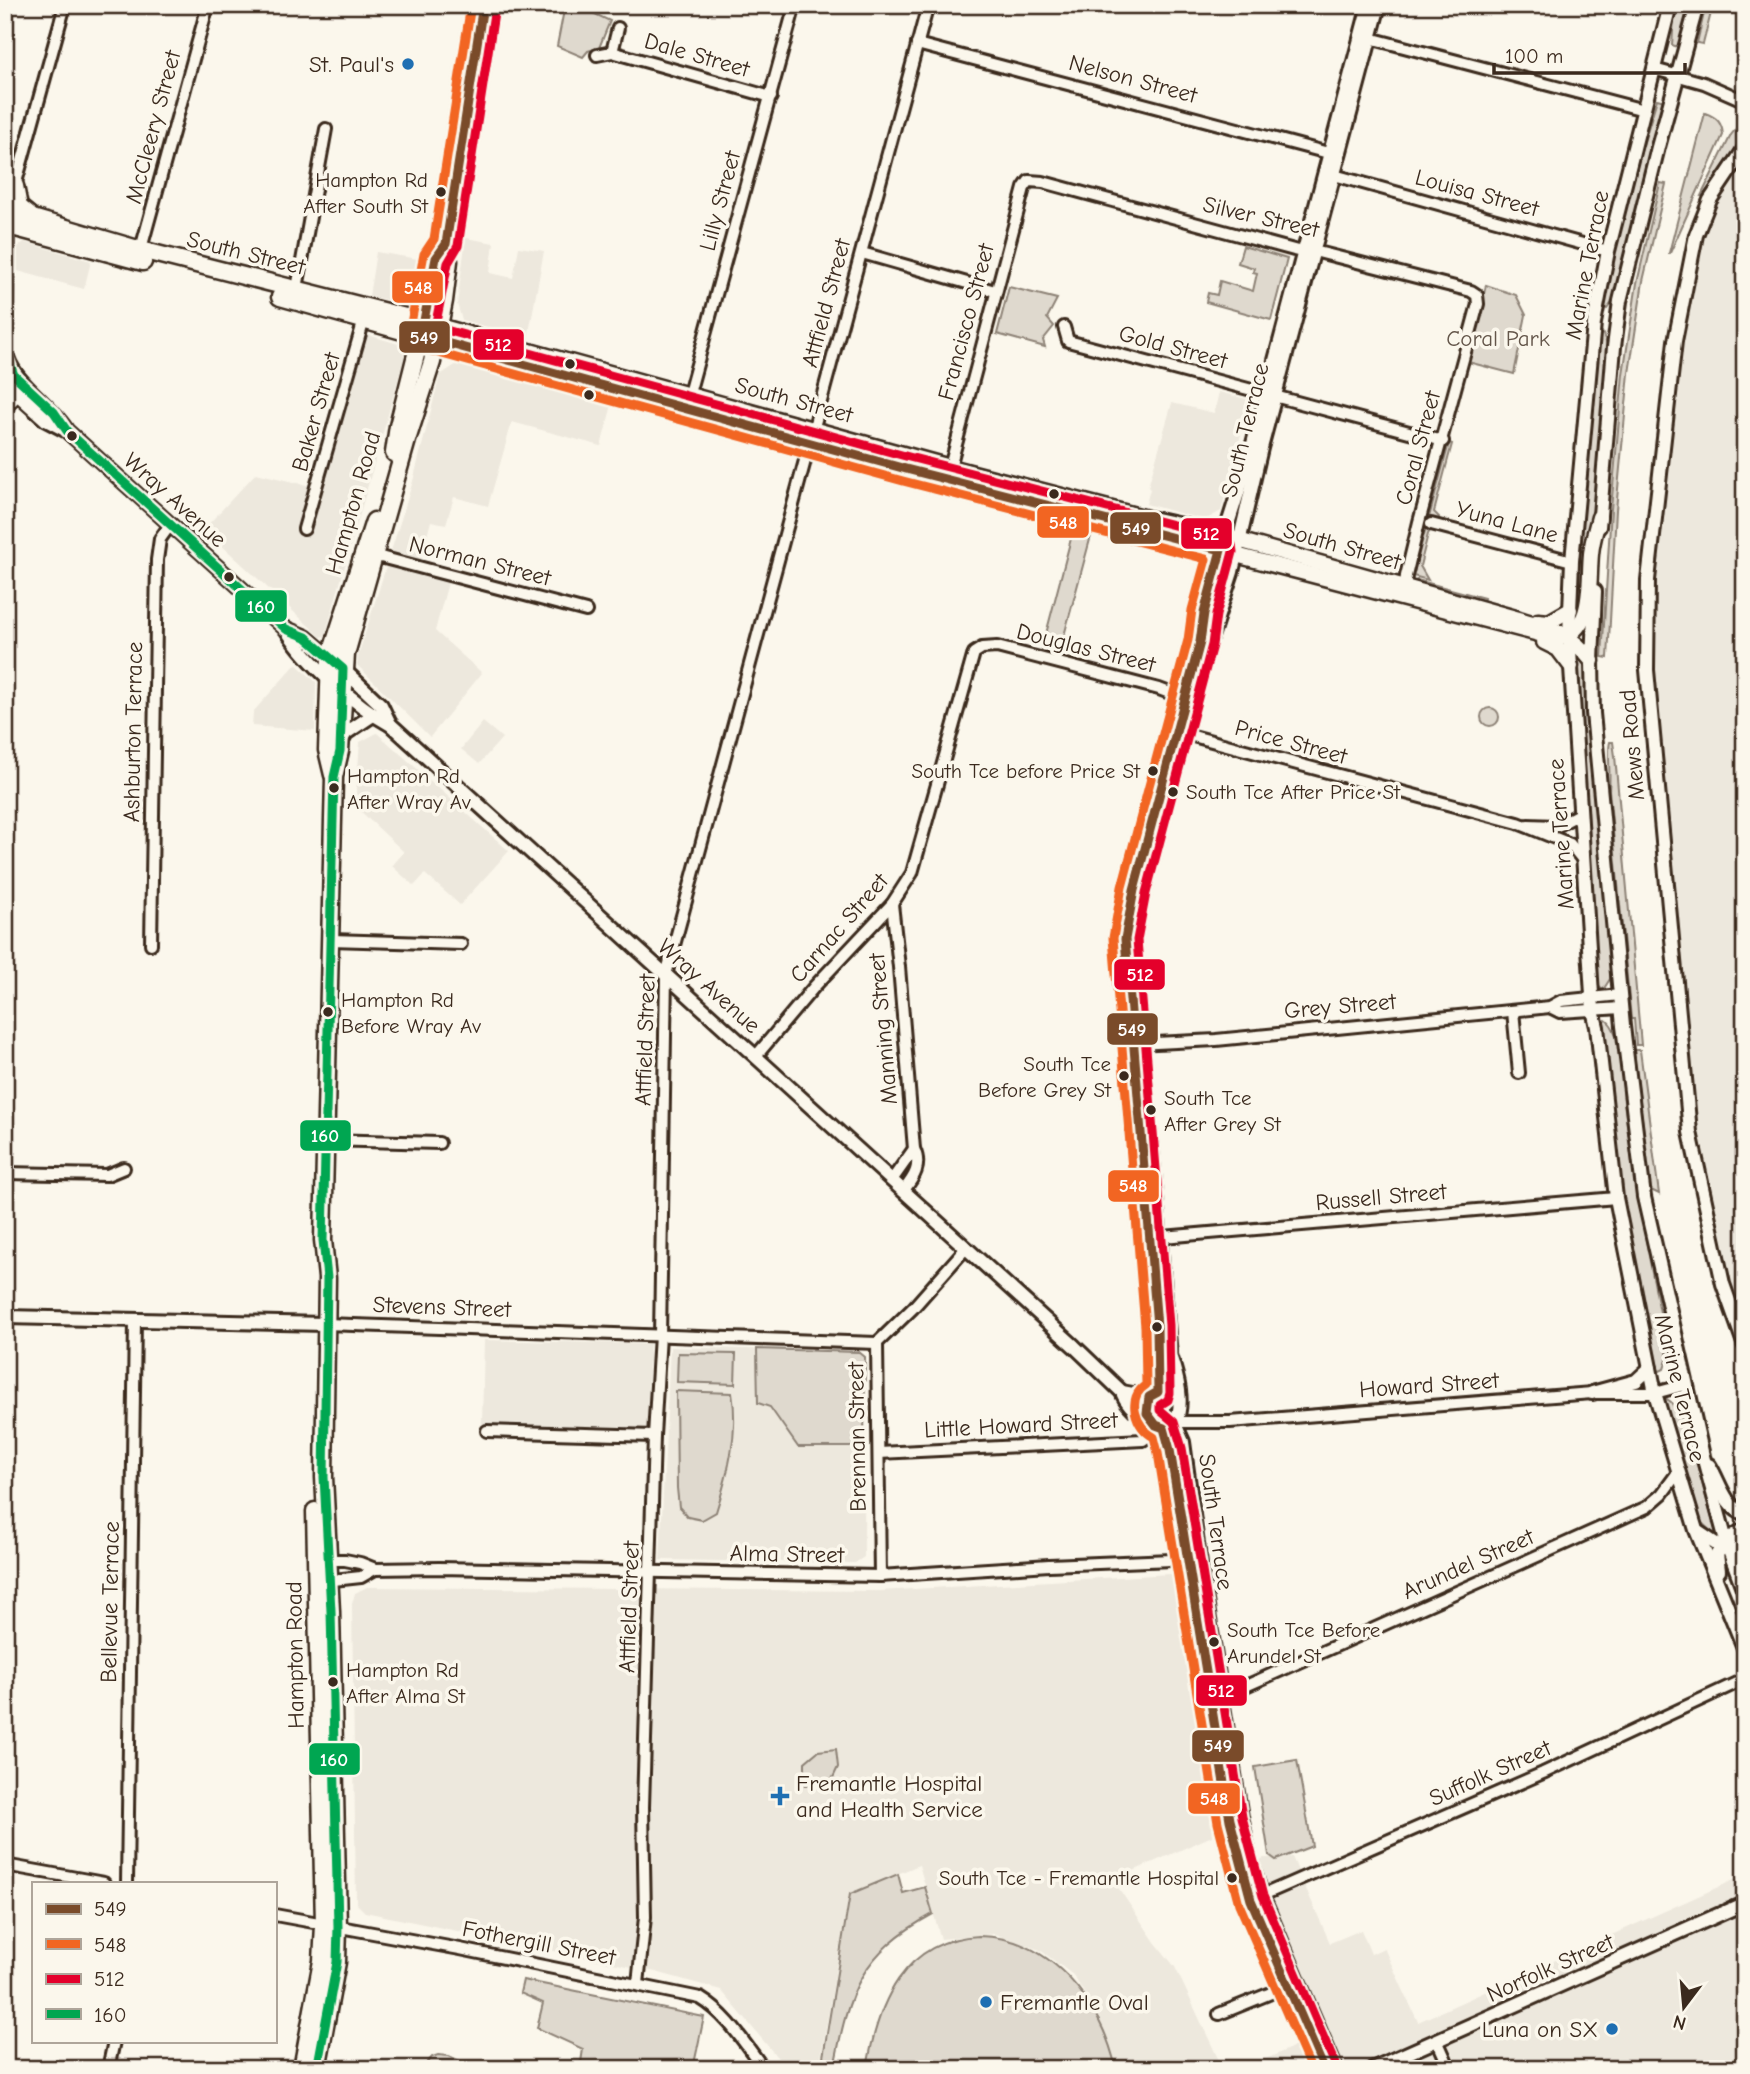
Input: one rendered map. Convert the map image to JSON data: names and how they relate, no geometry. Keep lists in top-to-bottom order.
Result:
{
  "streets": {
    "main road": ["South Street", "Hampton Road"],
    "street": [
      "Dale Street",
      "Nelson Street",
      "McCleery Street",
      "Louisa Street",
      "Lilly Street",
      "Silver Street",
      "Marine Terrace",
      "Attfield Street",
      "Francisco Street",
      "Gold Street",
      "Baker Street",
      "South Terrace",
      "Coral Street",
      "Wray Avenue",
      "Yuna Lane",
      "Norman Street",
      "Douglas Street",
      "Ashburton Terrace",
      "Price Street",
      "Mews Road",
      "Carnac Street",
      "Grey Street",
      "Manning Street",
      "Russell Street",
      "Stevens Street",
      "Howard Street",
      "Little Howard Street",
      "Brennan Street",
      "Alma Street",
      "Arundel Street",
      "Bellevue Terrace",
      "Suffolk Street",
      "Fothergill Street",
      "Norfolk Street"
    ]
  },
  "crossings": [
    ["Dale Street", "Lilly Street"],
    ["Nelson Street", "Attfield Street"],
    ["Nelson Street", "South Terrace"],
    ["McCleery Street", "South Street"],
    ["Louisa Street", "Marine Terrace"],
    ["Louisa Street", "South Terrace"],
    ["Lilly Street", "South Street"],
    ["Silver Street", "Francisco Street"],
    ["Silver Street", "South Terrace"],
    ["Silver Street", "Coral Street"],
    ["South Street", "Marine Terrace"],
    ["South Street", "Attfield Street"],
    ["South Street", "Francisco Street"],
    ["South Street", "Baker Street"],
    ["South Street", "South Terrace"],
    ["South Street", "Coral Street"],
    ["South Street", "Hampton Road"],
    ["Marine Terrace", "Yuna Lane"],
    ["Marine Terrace", "Price Street"],
    ["Marine Terrace", "Grey Street"],
    ["Marine Terrace", "Russell Street"],
    ["Marine Terrace", "Howard Street"],
    ["Marine Terrace", "Arundel Street"],
    ["Attfield Street", "Wray Avenue"],
    ["Attfield Street", "Stevens Street"],
    ["Attfield Street", "Alma Street"],
    ["Attfield Street", "Fothergill Street"],
    ["Gold Street", "South Terrace"],
    ["Gold Street", "Coral Street"],
    ["South Terrace", "Wray Avenue"],
    ["South Terrace", "Douglas Street"],
    ["South Terrace", "Price Street"],
    ["South Terrace", "Grey Street"],
    ["South Terrace", "Russell Street"],
    ["South Terrace", "Howard Street"],
    ["South Terrace", "Little Howard Street"],
    ["South Terrace", "Alma Street"],
    ["South Terrace", "Arundel Street"],
    ["South Terrace", "Suffolk Street"],
    ["Wray Avenue", "Hampton Road"],
    ["Wray Avenue", "Ashburton Terrace"],
    ["Wray Avenue", "Carnac Street"],
    ["Wray Avenue", "Manning Street"],
    ["Wray Avenue", "Howard Street"],
    ["Wray Avenue", "Little Howard Street"],
    ["Wray Avenue", "Brennan Street"],
    ["Hampton Road", "Norman Street"],
    ["Hampton Road", "Stevens Street"],
    ["Hampton Road", "Alma Street"],
    ["Hampton Road", "Fothergill Street"],
    ["Douglas Street", "Carnac Street"],
    ["Carnac Street", "Manning Street"],
    ["Stevens Street", "Brennan Street"],
    ["Stevens Street", "Bellevue Terrace"],
    ["Howard Street", "Little Howard Street"],
    ["Little Howard Street", "Brennan Street"],
    ["Brennan Street", "Alma Street"]
  ],
  "parks": ["Coral Park"],
  "places": {
    "other": [
      "St. Paul's",
      "Hampton Rd After South St",
      "South Tce before Price St",
      "Hampton Rd After Wray Av",
      "South Tce After Price St",
      "Hampton Rd Before Wray Av",
      "South Tce Before Grey St",
      "South Tce After Grey St",
      "South Tce Before Arundel St",
      "Hampton Rd After Alma St",
      "South Tce - Fremantle Hospital",
      "Fremantle Oval",
      "Luna on SX"
    ],
    "health": ["Fremantle Hospital and Health Service"]
  },
  "lines": [
    "transit line 549",
    "transit line 548",
    "transit line 512",
    "transit line 160"
  ],
  "legend": [
    "549",
    "548",
    "512",
    "160"
  ],
  "scale_bar": "100 m",
  "north": "bottom"
}
